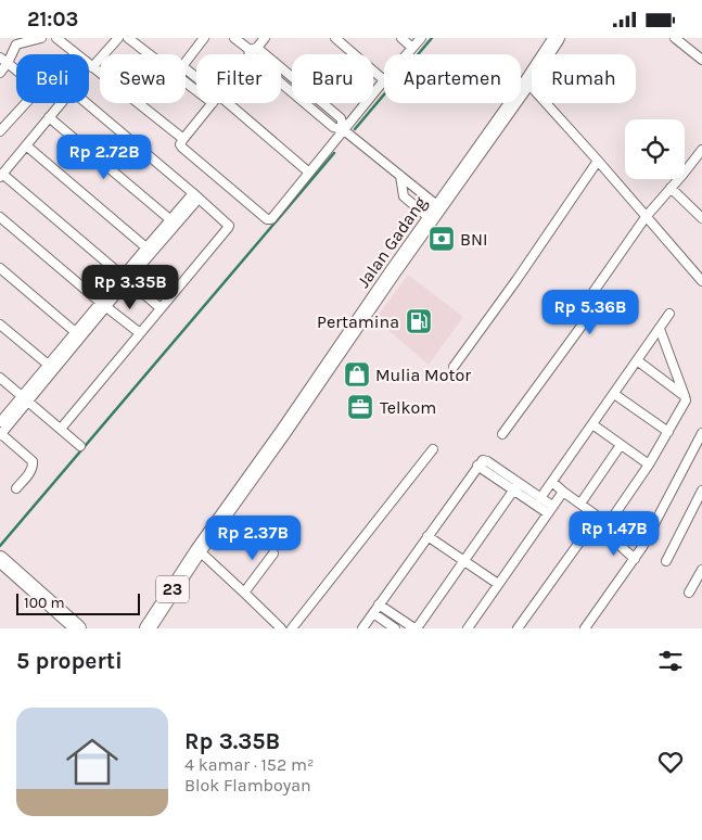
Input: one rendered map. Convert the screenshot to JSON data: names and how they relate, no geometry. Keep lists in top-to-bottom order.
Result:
{
  "streets": {
    "highway": ["Jalan Gadang", "23"]
  },
  "places": {
    "bank": ["BNI"],
    "fuel station": ["Pertamina"],
    "shop": ["Mulia Motor"],
    "office": ["Telkom"]
  },
  "scale_bar": "100 m",
  "page": {
    "status": "21:03",
    "chip": [
      "Beli",
      "Sewa",
      "Filter",
      "Baru",
      "Apartemen",
      "Rumah"
    ],
    "price": [
      "Rp 2.72B",
      "Rp 3.35B",
      "Rp 5.36B",
      "Rp 1.47B",
      "Rp 2.37B"
    ],
    "scale": "100 m",
    "heading": "5 properti",
    "list": [
      {
        "name": "Rp 3.35B",
        "note": "4 kamar · 152 m² · Blok Flamboyan"
      }
    ]
  }
}
